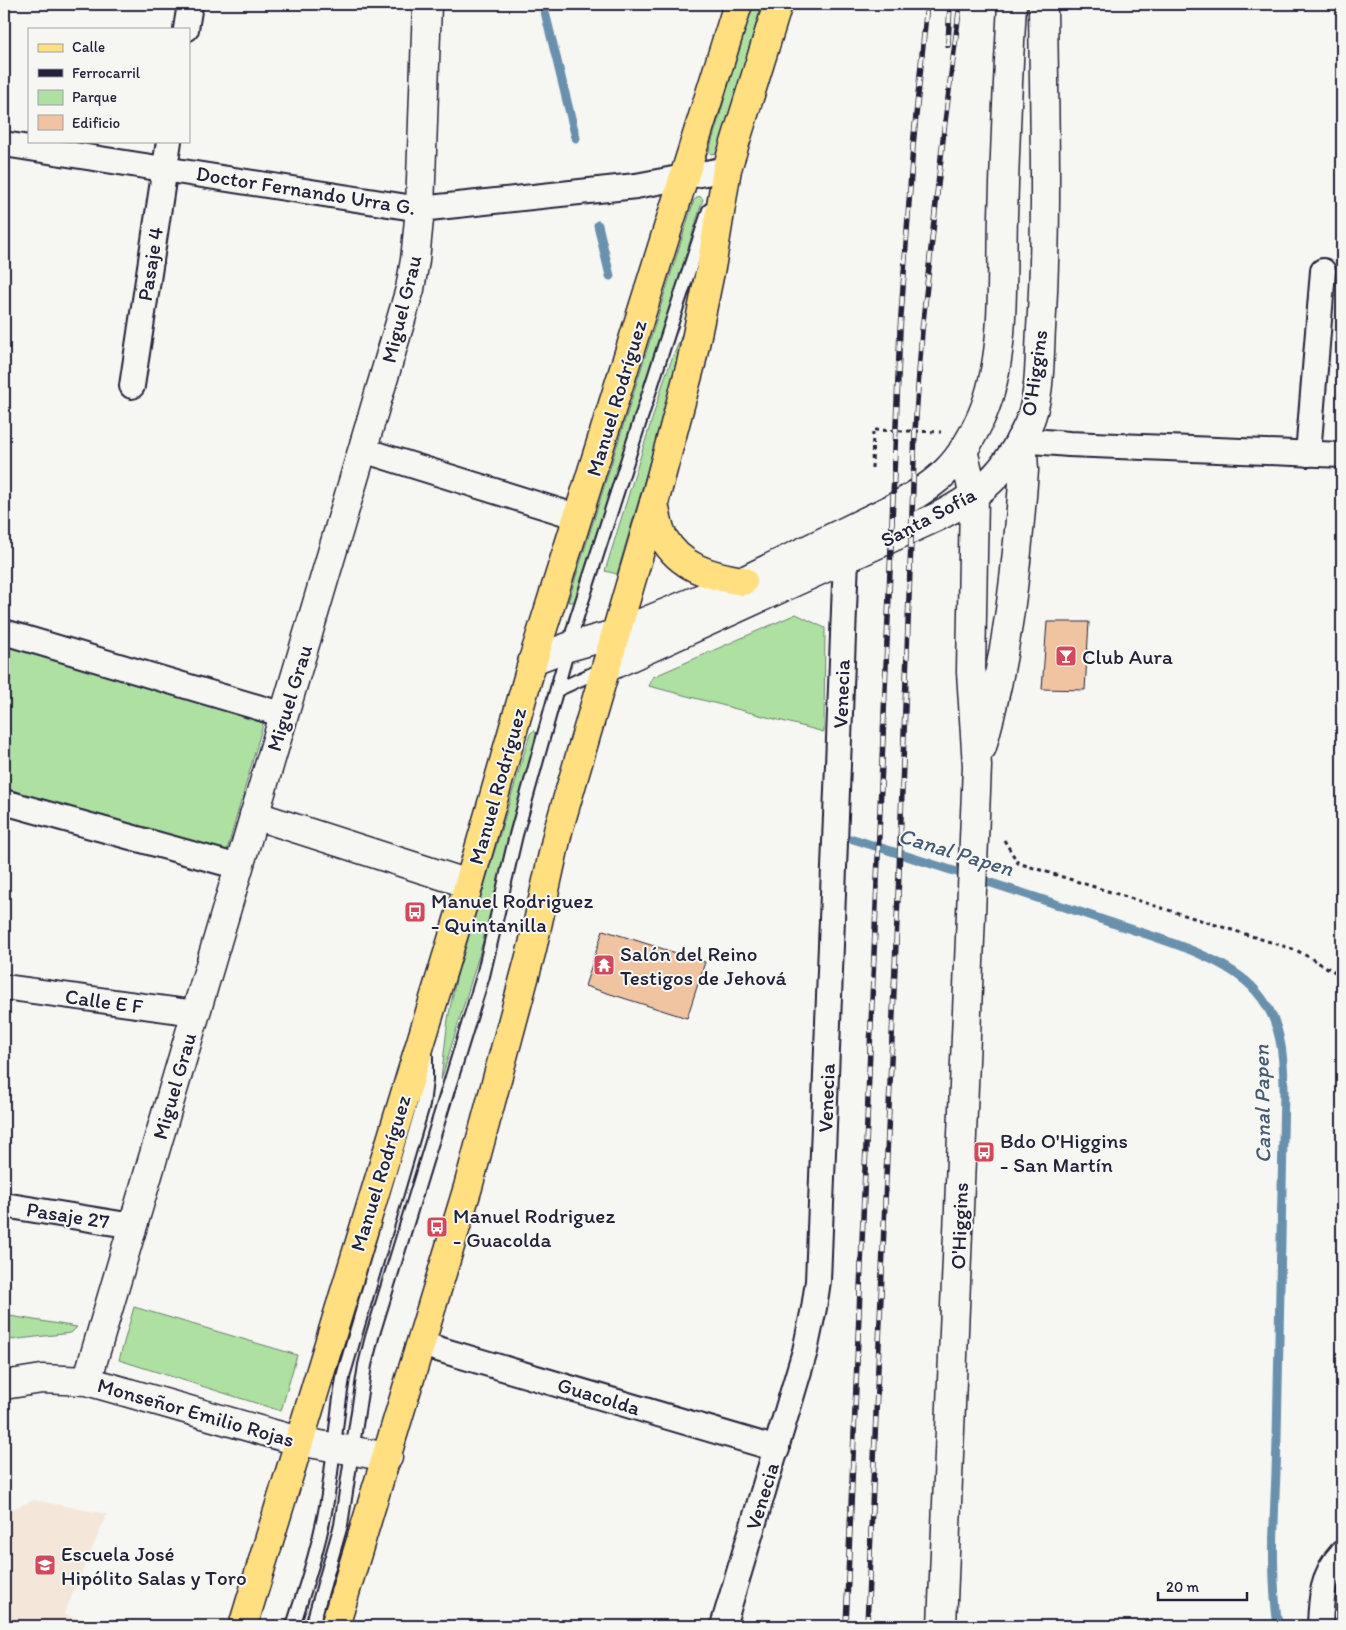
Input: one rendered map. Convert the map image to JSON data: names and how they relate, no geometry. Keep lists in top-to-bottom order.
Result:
{
  "streets": {
    "main road": ["Manuel Rodríguez"],
    "street": [
      "Doctor Fernando Urra G.",
      "Pasaje 4",
      "Miguel Grau",
      "O'Higgins",
      "Santa Sofía",
      "Venecia",
      "Calle E F",
      "Pasaje 27",
      "Guacolda",
      "Monseñor Emilio Rojas"
    ]
  },
  "crossings": [
    ["Doctor Fernando Urra G.", "Pasaje 4"],
    ["Doctor Fernando Urra G.", "Miguel Grau"],
    ["Doctor Fernando Urra G.", "Manuel Rodríguez"],
    ["Miguel Grau", "Calle E F"],
    ["Miguel Grau", "Pasaje 27"],
    ["Miguel Grau", "Monseñor Emilio Rojas"],
    ["O'Higgins", "Santa Sofía"],
    ["Manuel Rodríguez", "Santa Sofía"],
    ["Manuel Rodríguez", "Monseñor Emilio Rojas"],
    ["Santa Sofía", "Venecia"],
    ["Venecia", "Guacolda"]
  ],
  "water": ["Canal Papen"],
  "places": {
    "bar": ["Club Aura"],
    "bus stop": ["Manuel Rodriguez - Quintanilla", "Bdo O'Higgins - San Martín", "Manuel Rodriguez - Guacolda"],
    "temple": ["Salón del Reino Testigos de Jehová"],
    "school or university": ["Escuela José Hipólito Salas y Toro"]
  },
  "legend": [
    "Calle",
    "Ferrocarril",
    "Parque",
    "Edificio"
  ],
  "scale_bar": "20 m"
}
